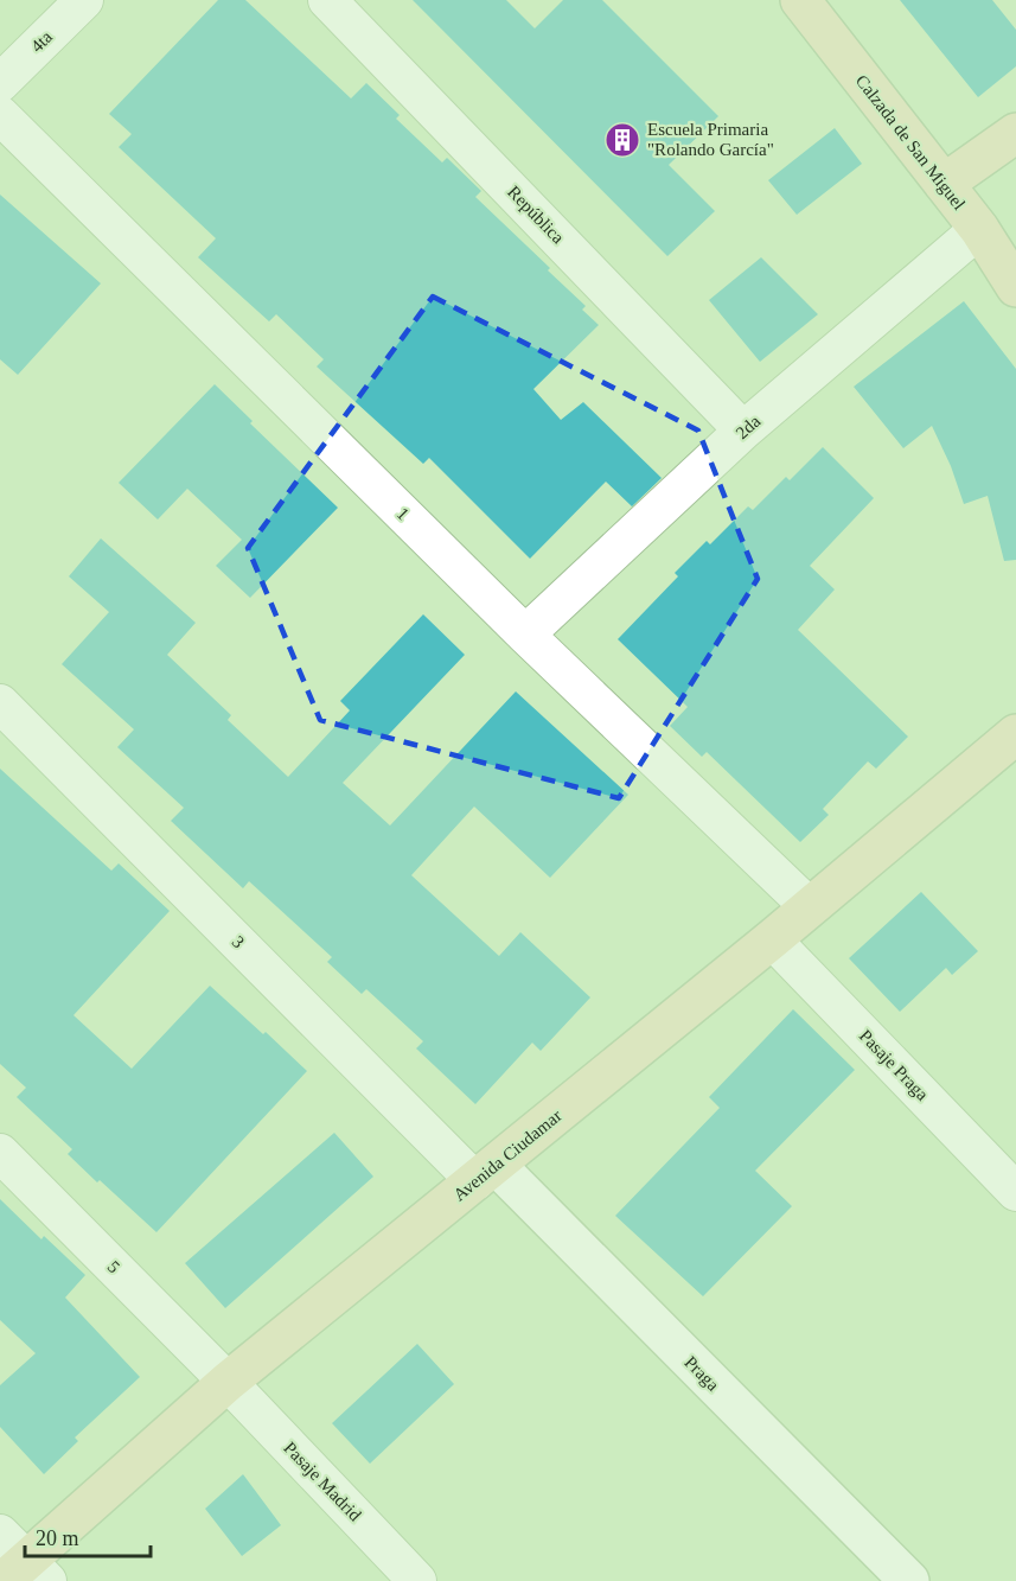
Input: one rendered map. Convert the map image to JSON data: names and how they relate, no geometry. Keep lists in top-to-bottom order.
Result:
{
  "streets": {
    "main road": ["Calzada de San Miguel", "Avenida Ciudamar"],
    "street": [
      "4ta",
      "República",
      "2da",
      "1",
      "3",
      "Pasaje Praga",
      "5",
      "Praga",
      "Pasaje Madrid"
    ]
  },
  "crossings": [
    ["Calzada de San Miguel", "2da"],
    ["República", "2da"],
    ["2da", "1"],
    ["1", "Avenida Ciudamar"],
    ["3", "Avenida Ciudamar"],
    ["3", "Praga"],
    ["Pasaje Praga", "Avenida Ciudamar"],
    ["Avenida Ciudamar", "5"],
    ["Avenida Ciudamar", "Praga"],
    ["Avenida Ciudamar", "Pasaje Madrid"],
    ["5", "Pasaje Madrid"]
  ],
  "places": {
    "building": ["Escuela Primaria \"Rolando García\""]
  },
  "scale_bar": "20 m"
}
